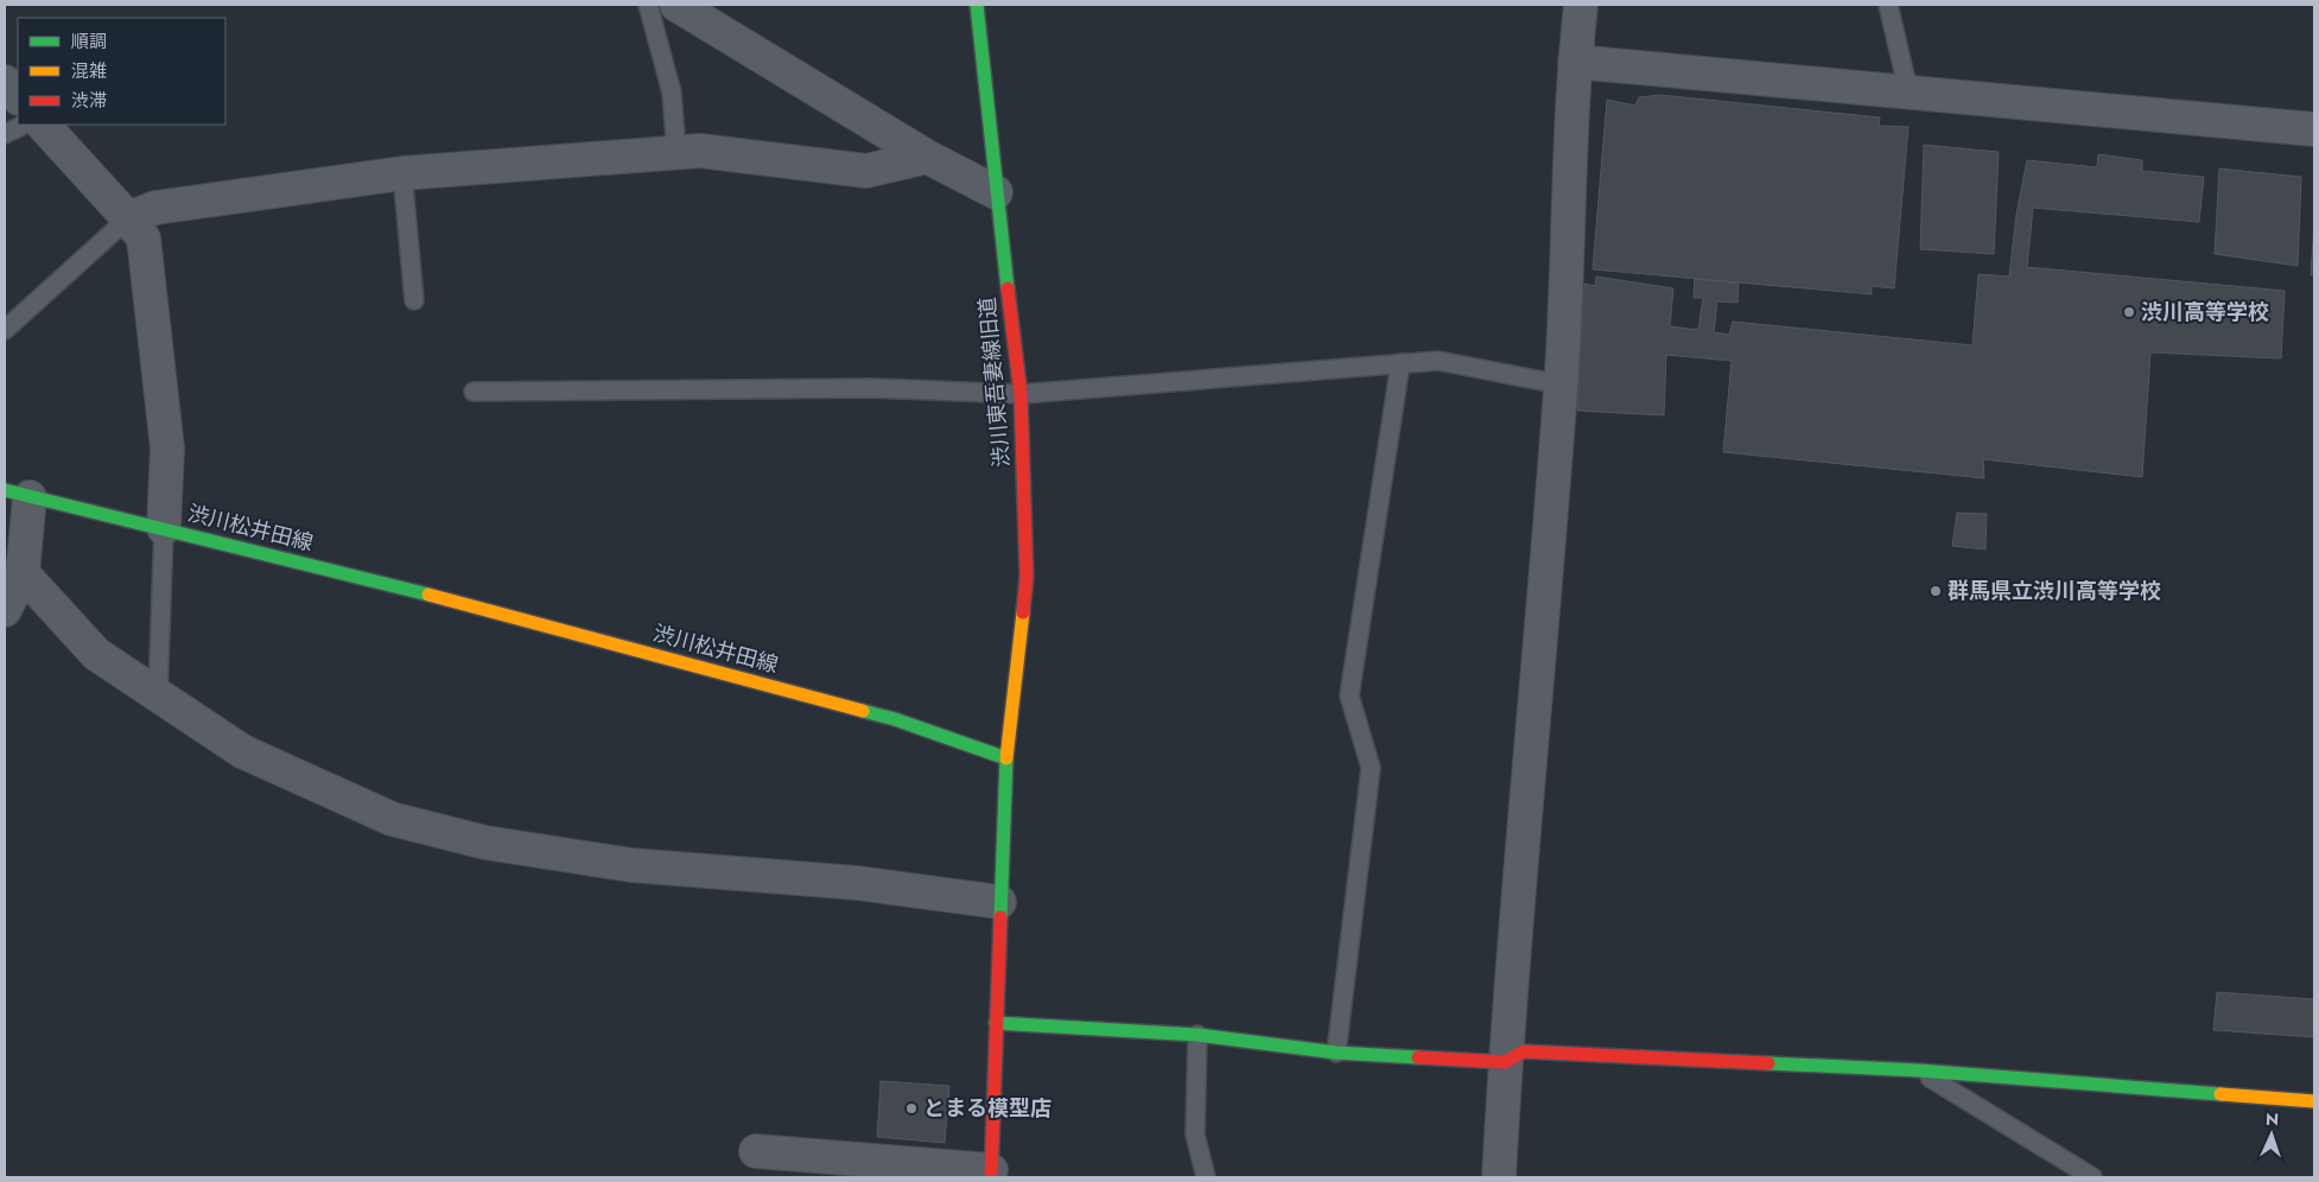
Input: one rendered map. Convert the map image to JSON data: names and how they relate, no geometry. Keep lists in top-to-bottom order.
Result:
{
  "streets": {
    "street": ["渋川東吾妻線旧道", "渋川松井田線"]
  },
  "crossings": [
    ["渋川東吾妻線旧道", "渋川松井田線"]
  ],
  "places": ["渋川高等学校", "群馬県立渋川高等学校", "とまる模型店"],
  "legend": ["順調", "混雑", "渋滞"],
  "north": "top"
}
